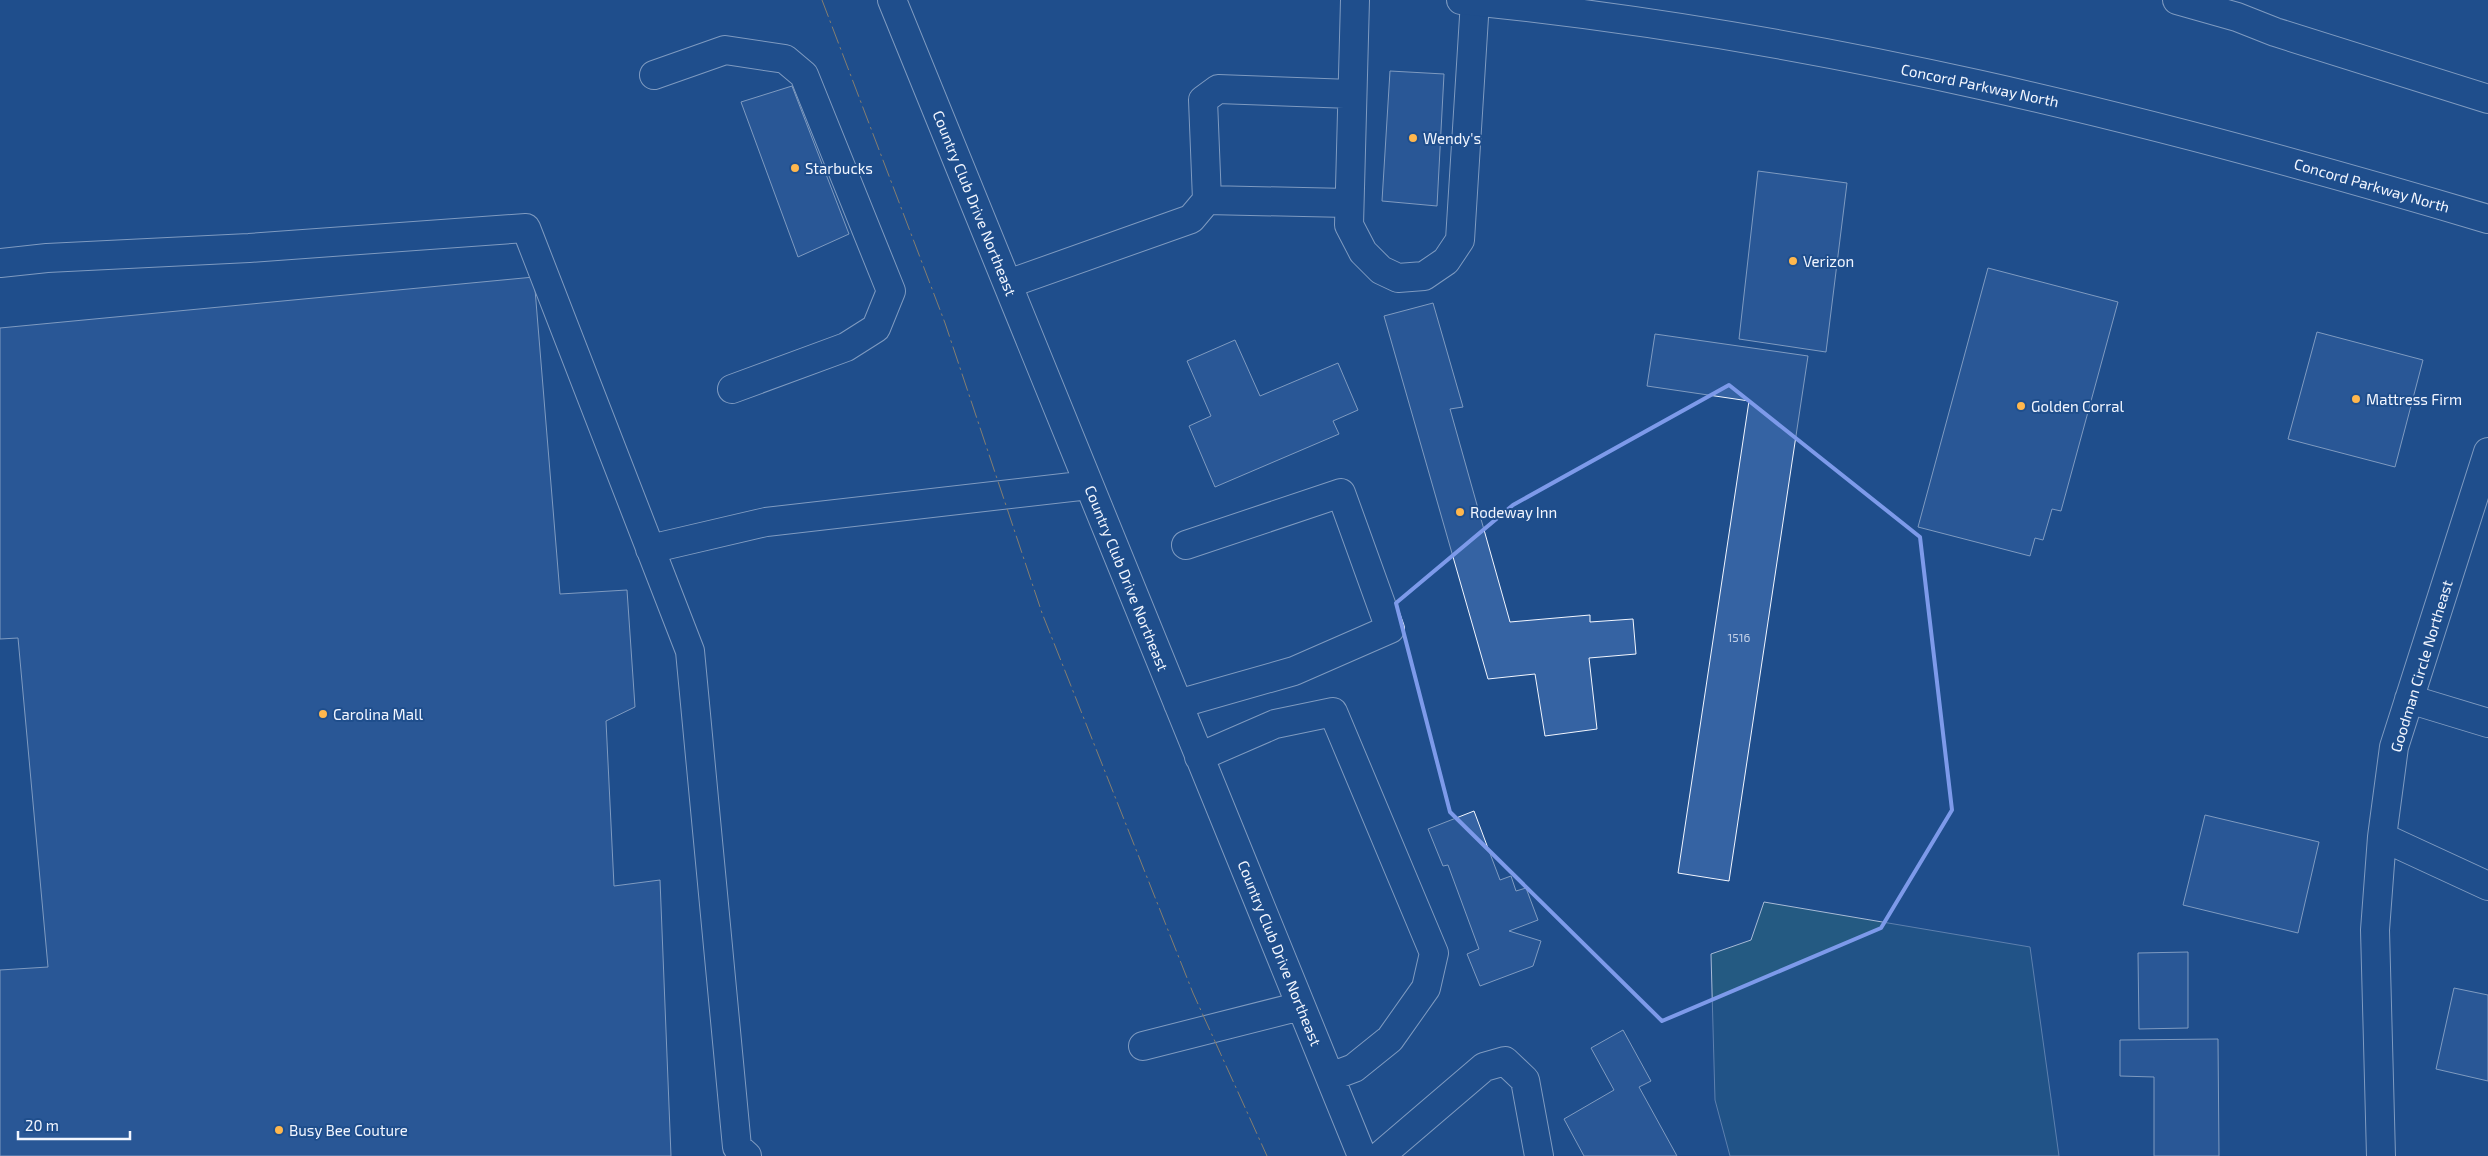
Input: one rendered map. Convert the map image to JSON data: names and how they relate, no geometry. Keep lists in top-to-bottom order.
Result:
{
  "streets": {
    "main road": ["Concord Parkway North", "Country Club Drive Northeast", "Goodman Circle Northeast"]
  },
  "places": [
    "Wendy's",
    "Starbucks",
    "Verizon",
    "Mattress Firm",
    "Golden Corral",
    "Rodeway Inn",
    "Carolina Mall",
    "Busy Bee Couture"
  ],
  "house_numbers": ["1516"],
  "scale_bar": "20 m"
}
